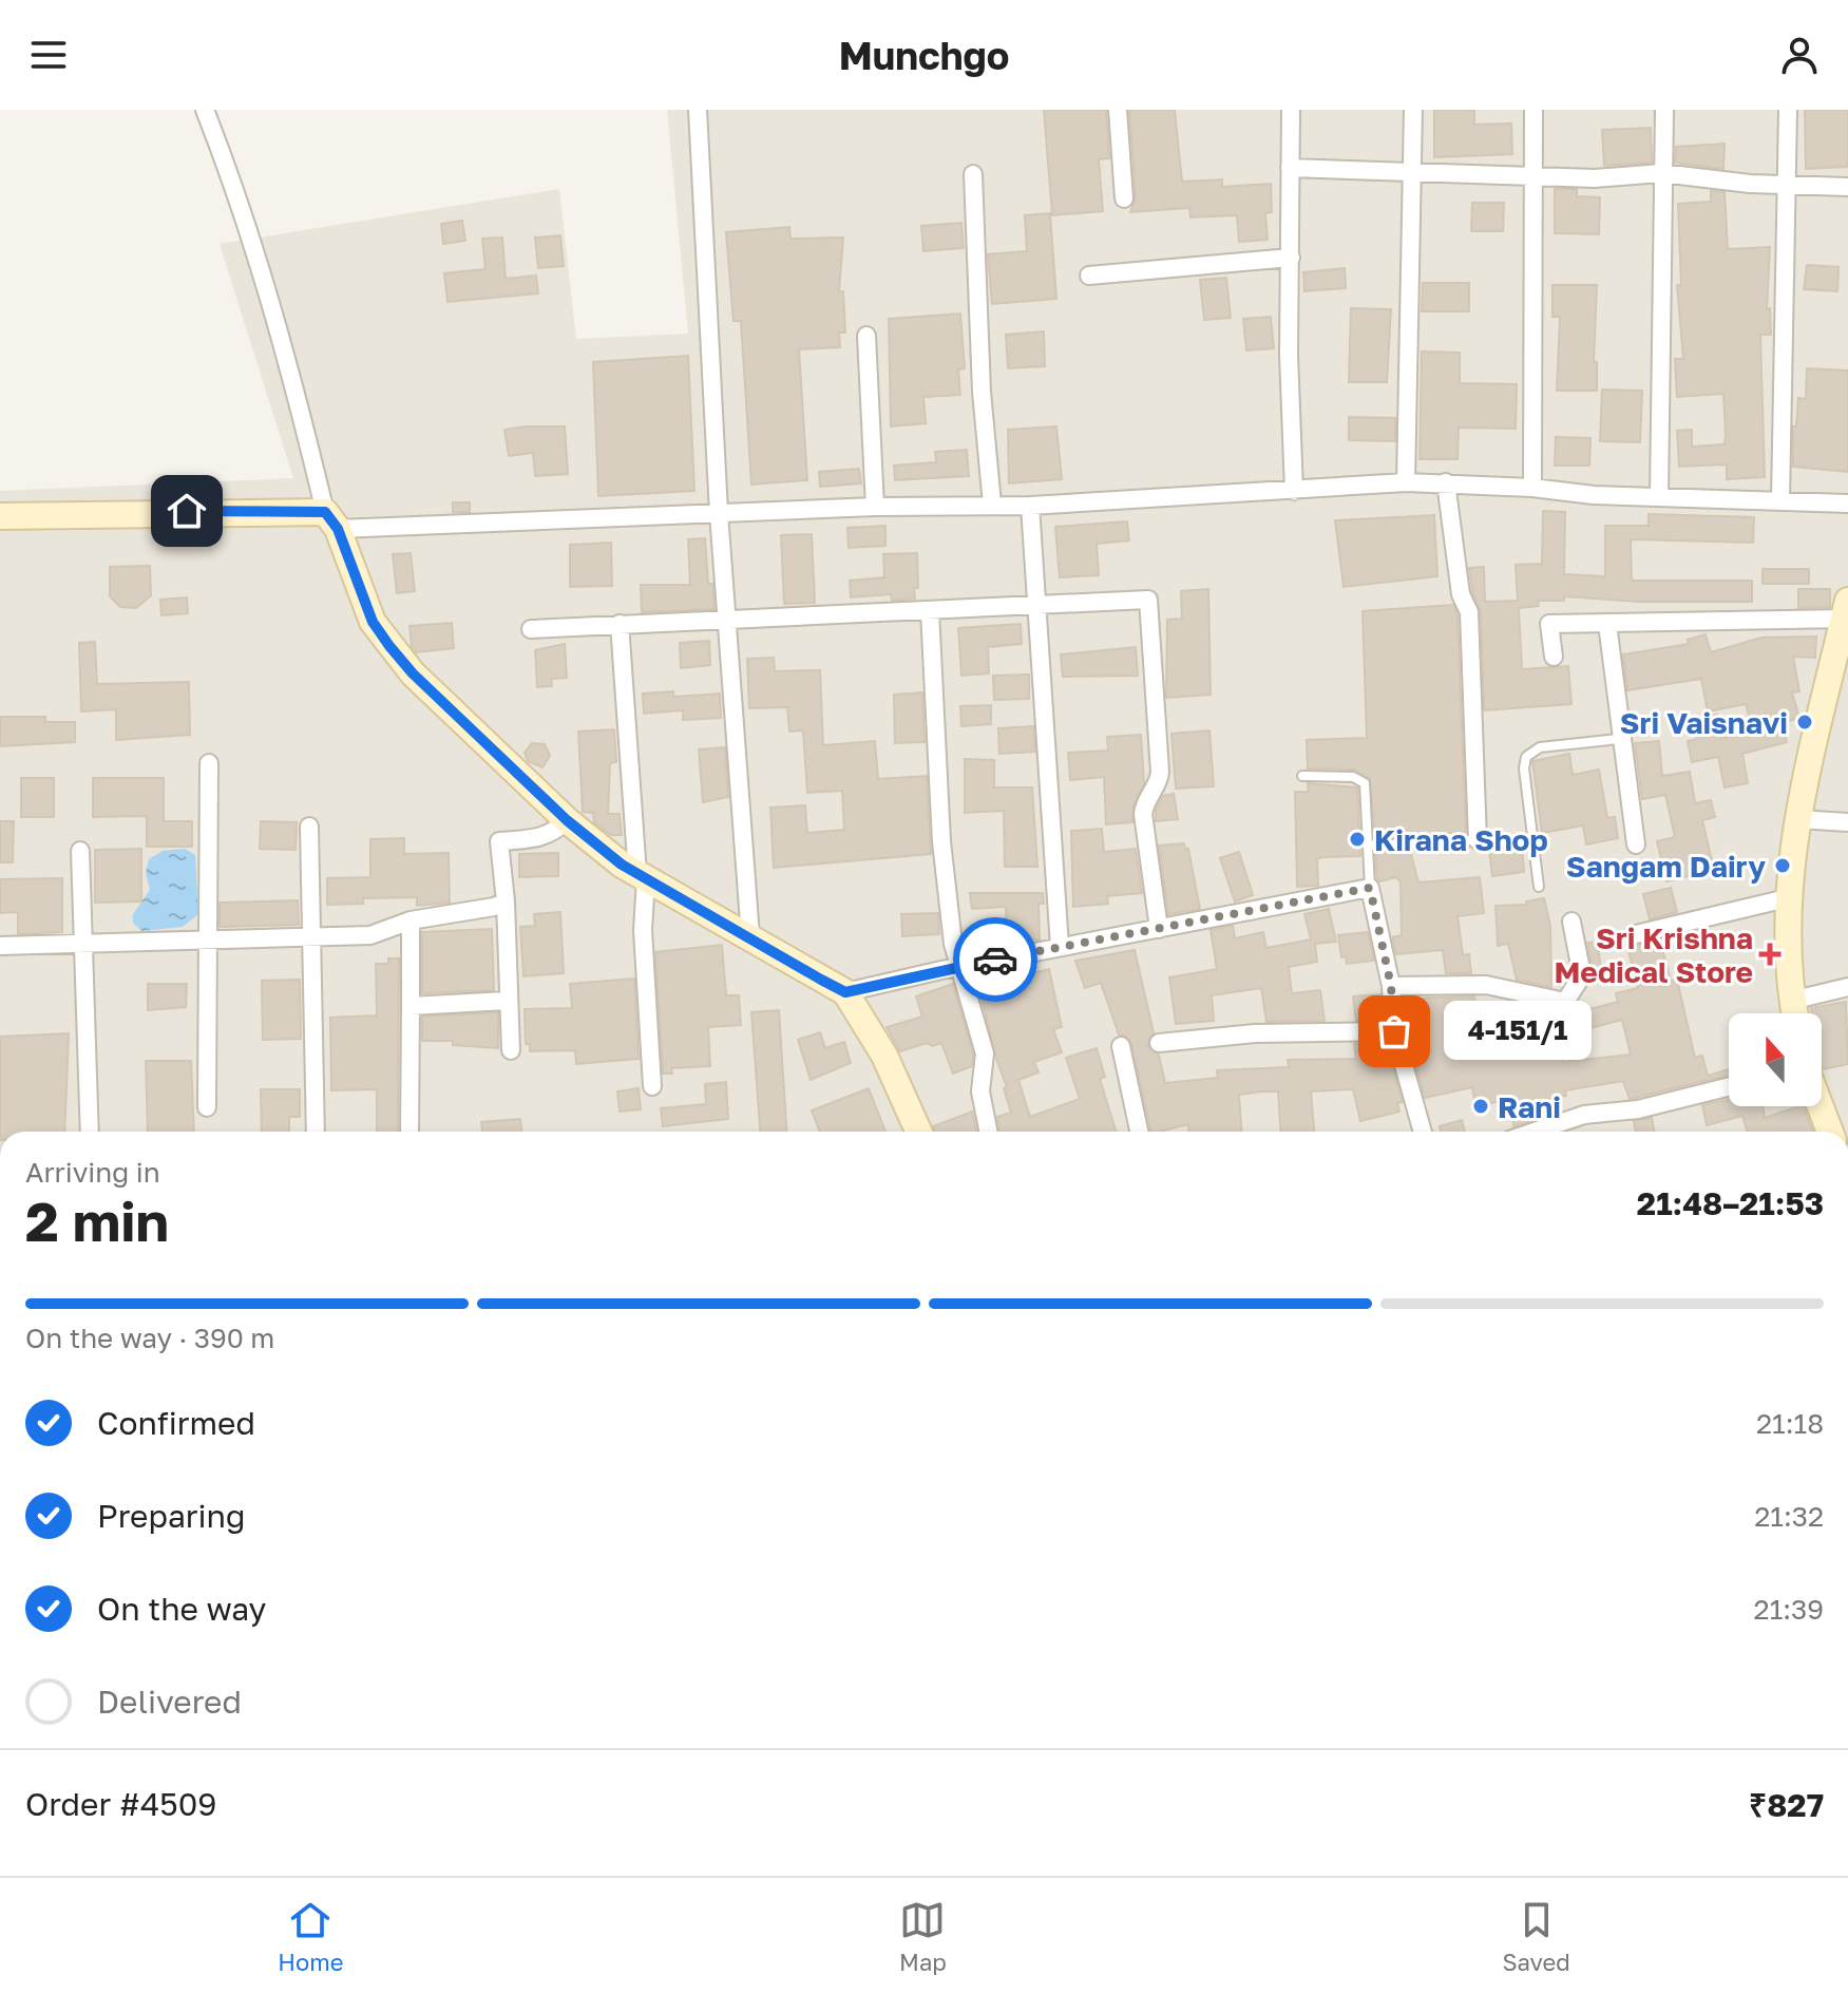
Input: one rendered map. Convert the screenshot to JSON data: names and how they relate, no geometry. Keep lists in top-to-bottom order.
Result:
{
  "places": {
    "other": [
      "Sri Vaisnavi",
      "Kirana Shop",
      "Sangam Dairy",
      "4-151/1",
      "Rani"
    ],
    "health": ["Sri Krishna Medical Store"]
  },
  "north": "top",
  "page": {
    "header": "Munchgo",
    "bubble": "4-151/1",
    "heading": ["2 min", "Arriving in", "21:48–21:53"],
    "panel": ["Order #4509", "₹827"],
    "bar": "On the way · 390 m",
    "list": [
      ["Confirmed", "21:18"],
      ["Preparing", "21:32"],
      ["On the way", "21:39"],
      "Delivered"
    ],
    "tabs": ["Home", "Map", "Saved"]
  }
}
